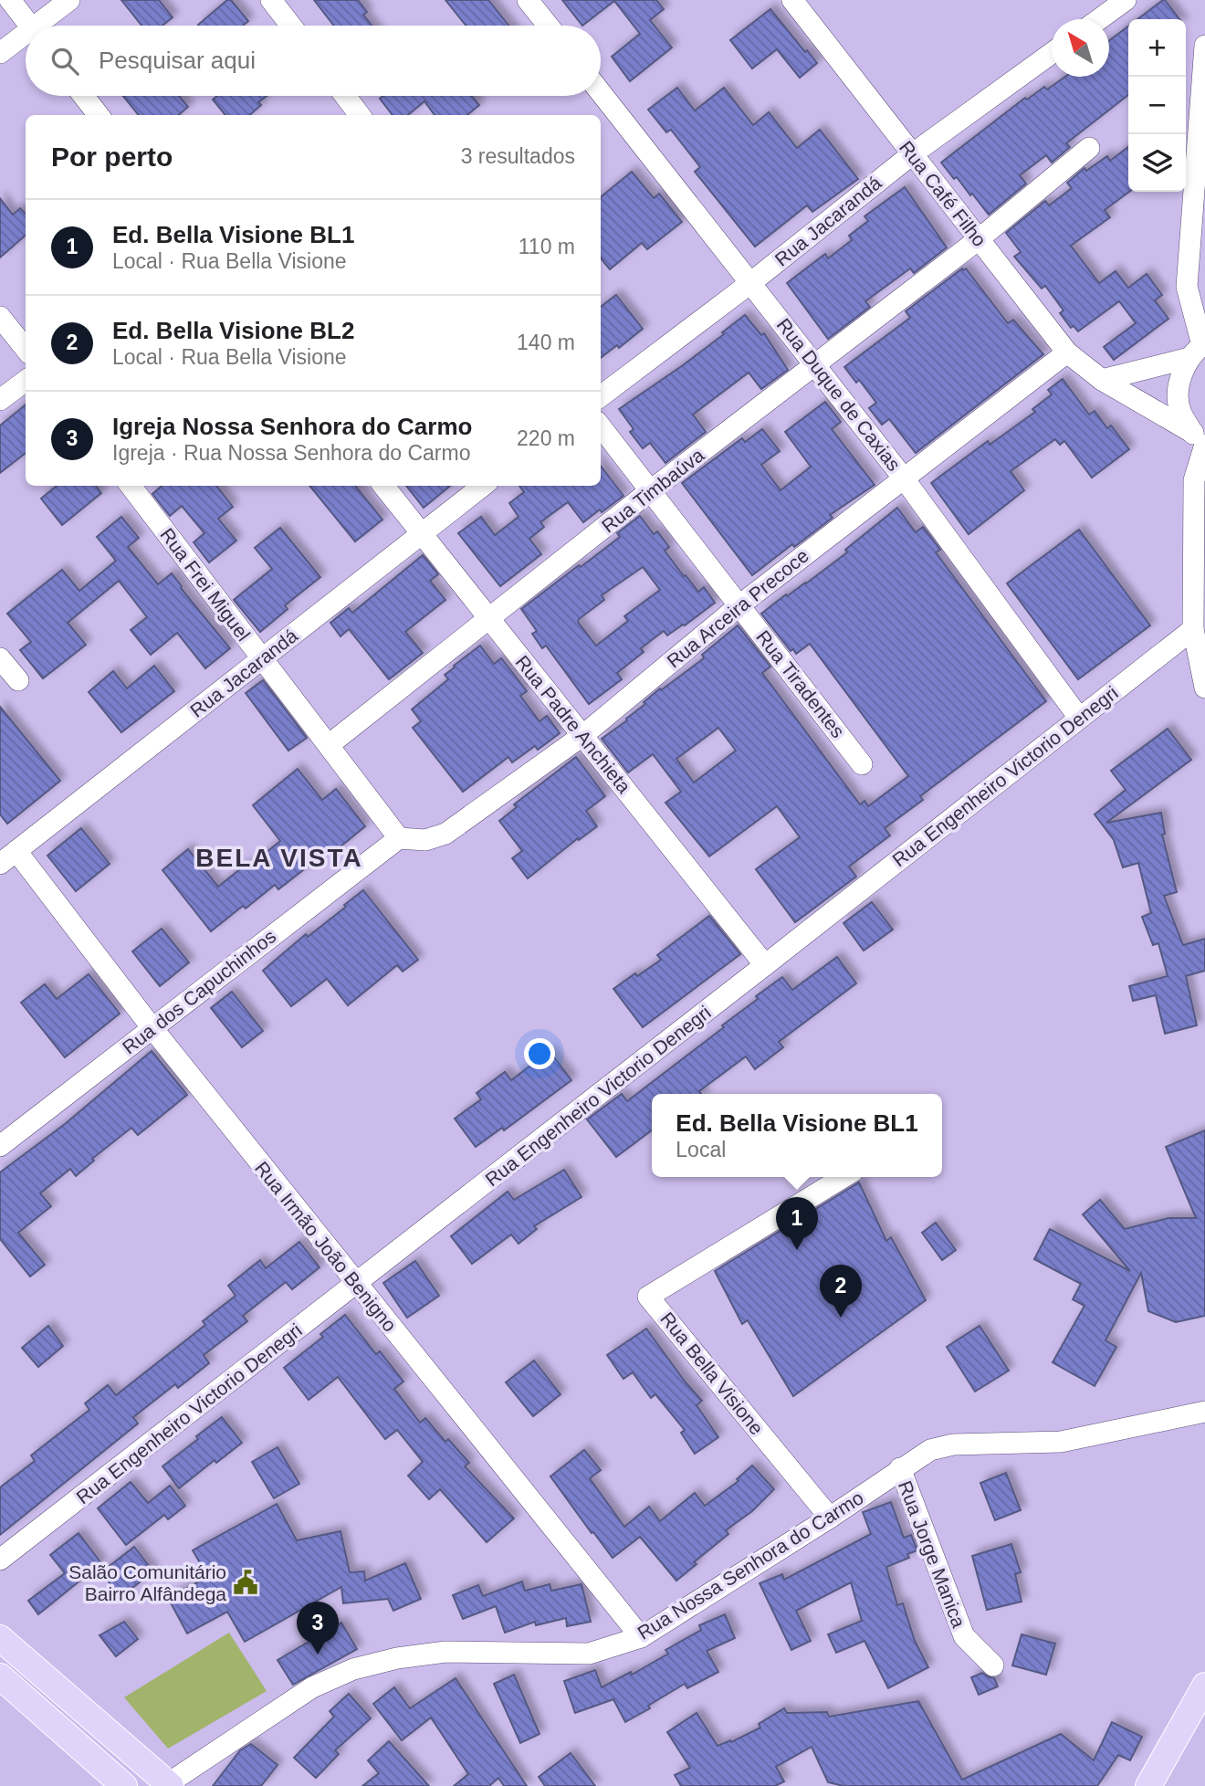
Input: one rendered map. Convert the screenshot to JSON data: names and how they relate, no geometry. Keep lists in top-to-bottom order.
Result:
{
  "streets": {
    "street": [
      "Rua Café Filho",
      "Rua Jacarandá",
      "Rua Duque de Caxias",
      "Rua Timbaúva",
      "Rua Frei Miguel",
      "Rua Arceira Precoce",
      "Rua Tiradentes",
      "Rua Padre Anchieta",
      "Rua Engenheiro Victorio Denegri",
      "Rua dos Capuchinhos",
      "Rua Irmão João Benigno",
      "Rua Bella Visione",
      "Rua Jorge Manica",
      "Rua Nossa Senhora do Carmo"
    ]
  },
  "crossings": [
    ["Rua Café Filho", "Rua Jacarandá"],
    ["Rua Café Filho", "Rua Timbaúva"],
    ["Rua Café Filho", "Rua Arceira Precoce"],
    ["Rua Jacarandá", "Rua Duque de Caxias"],
    ["Rua Jacarandá", "Rua Frei Miguel"],
    ["Rua Jacarandá", "Rua Padre Anchieta"],
    ["Rua Jacarandá", "Rua Irmão João Benigno"],
    ["Rua Duque de Caxias", "Rua Timbaúva"],
    ["Rua Duque de Caxias", "Rua Arceira Precoce"],
    ["Rua Duque de Caxias", "Rua Engenheiro Victorio Denegri"],
    ["Rua Timbaúva", "Rua Frei Miguel"],
    ["Rua Timbaúva", "Rua Tiradentes"],
    ["Rua Timbaúva", "Rua Padre Anchieta"],
    ["Rua Frei Miguel", "Rua Arceira Precoce"],
    ["Rua Frei Miguel", "Rua dos Capuchinhos"],
    ["Rua Arceira Precoce", "Rua Tiradentes"],
    ["Rua Arceira Precoce", "Rua Padre Anchieta"],
    ["Rua Arceira Precoce", "Rua dos Capuchinhos"],
    ["Rua Padre Anchieta", "Rua Engenheiro Victorio Denegri"],
    ["Rua Engenheiro Victorio Denegri", "Rua Irmão João Benigno"],
    ["Rua dos Capuchinhos", "Rua Irmão João Benigno"],
    ["Rua Irmão João Benigno", "Rua Nossa Senhora do Carmo"],
    ["Rua Bella Visione", "Rua Nossa Senhora do Carmo"],
    ["Rua Jorge Manica", "Rua Nossa Senhora do Carmo"]
  ],
  "districts": ["BELA VISTA"],
  "places": {
    "public building": ["Salão Comunitário Bairro Alfândega"]
  },
  "north": "top left",
  "page": {
    "map_buttons": ["+", "−"],
    "search": "Pesquisar aqui",
    "heading": ["Por perto", "3 resultados"],
    "list": [
      {
        "mark": "1",
        "name": "Ed. Bella Visione BL1",
        "note": "Local · Rua Bella Visione",
        "value": "110 m"
      },
      {
        "mark": "2",
        "name": "Ed. Bella Visione BL2",
        "note": "Local · Rua Bella Visione",
        "value": "140 m"
      },
      {
        "mark": "3",
        "name": "Igreja Nossa Senhora do Carmo",
        "note": "Igreja · Rua Nossa Senhora do Carmo",
        "value": "220 m"
      }
    ],
    "popup": ["Ed. Bella Visione BL1", "Local"],
    "pins": ["1", "2", "3"]
  }
}
